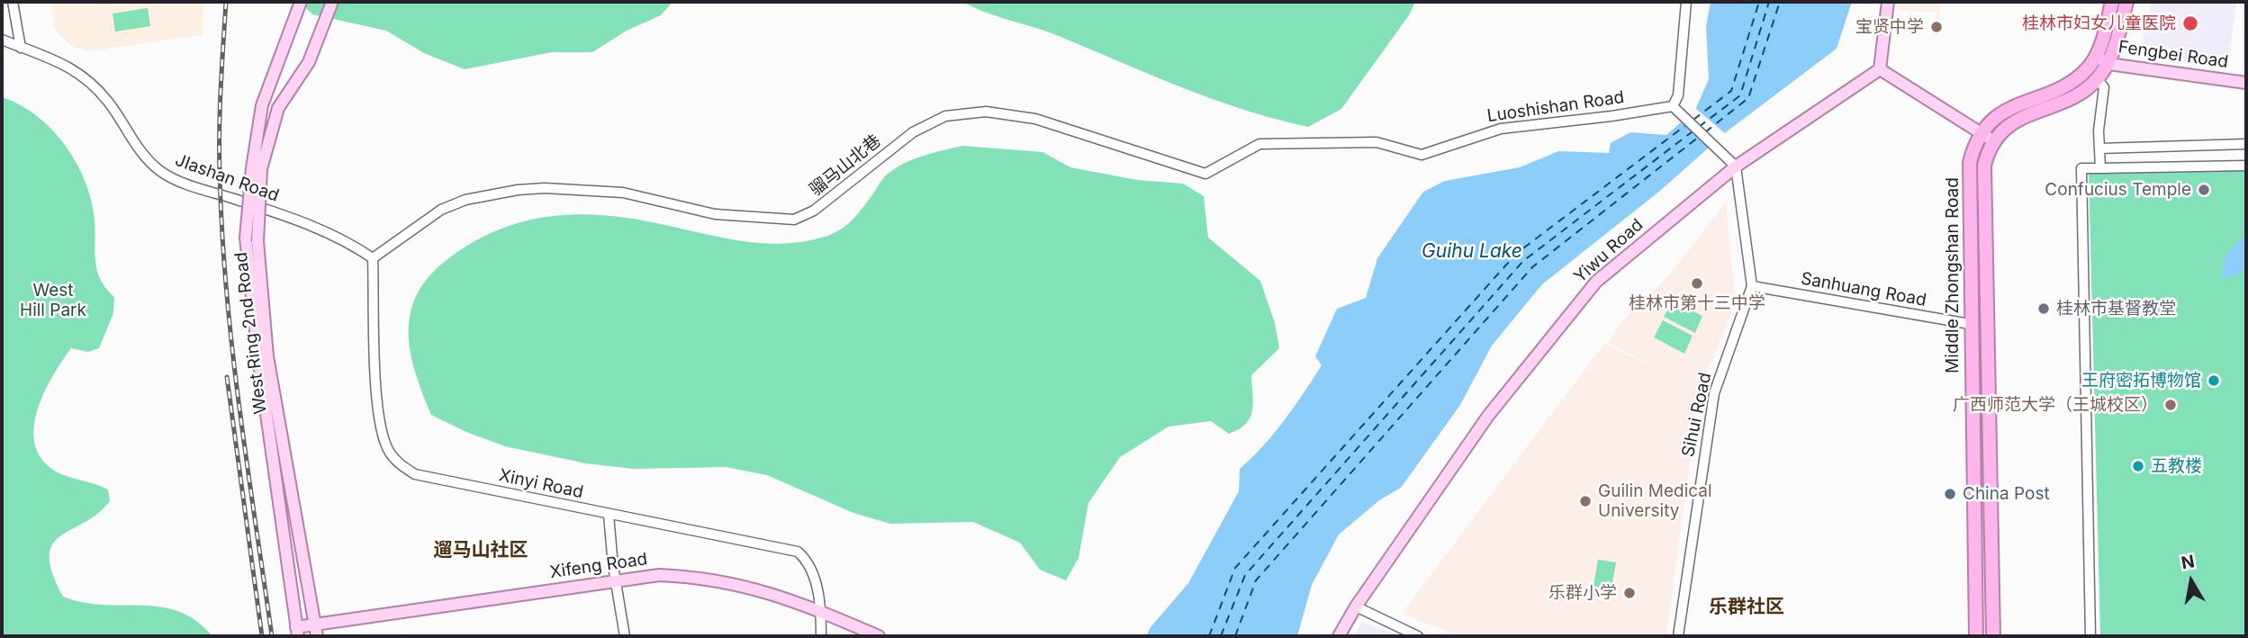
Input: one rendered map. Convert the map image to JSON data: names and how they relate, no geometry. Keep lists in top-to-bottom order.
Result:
{
  "streets": {
    "highway": ["Middle Zhongshan Road"],
    "main road": [
      "Fengbei Road",
      "Yiwu Road",
      "West Ring 2nd Road",
      "Xifeng Road"
    ],
    "street": [
      "Luoshishan Road",
      "骝马山北巷",
      "JIashan Road",
      "Sanhuang Road",
      "Sihui Road",
      "Xinyi Road"
    ]
  },
  "crossings": [
    ["Luoshishan Road", "骝马山北巷"],
    ["骝马山北巷", "JIashan Road"],
    ["骝马山北巷", "Xinyi Road"],
    ["JIashan Road", "Xinyi Road"],
    ["Yiwu Road", "Sihui Road"],
    ["Middle Zhongshan Road", "Sanhuang Road"],
    ["Sanhuang Road", "Sihui Road"],
    ["West Ring 2nd Road", "Xifeng Road"],
    ["Xinyi Road", "Xifeng Road"]
  ],
  "districts": ["遛马山社区", "乐群社区"],
  "water": ["Guihu Lake"],
  "parks": ["West Hill Park"],
  "places": [
    "桂林市妇女儿童医院",
    "宝贤中学",
    "Confucius Temple",
    "桂林市第十三中学",
    "桂林市基督教堂",
    "王府密拓博物馆",
    "广西师范大学（王城校区）",
    "五教楼",
    "China Post",
    "Guilin Medical University",
    "乐群小学"
  ],
  "north": "top"
}
